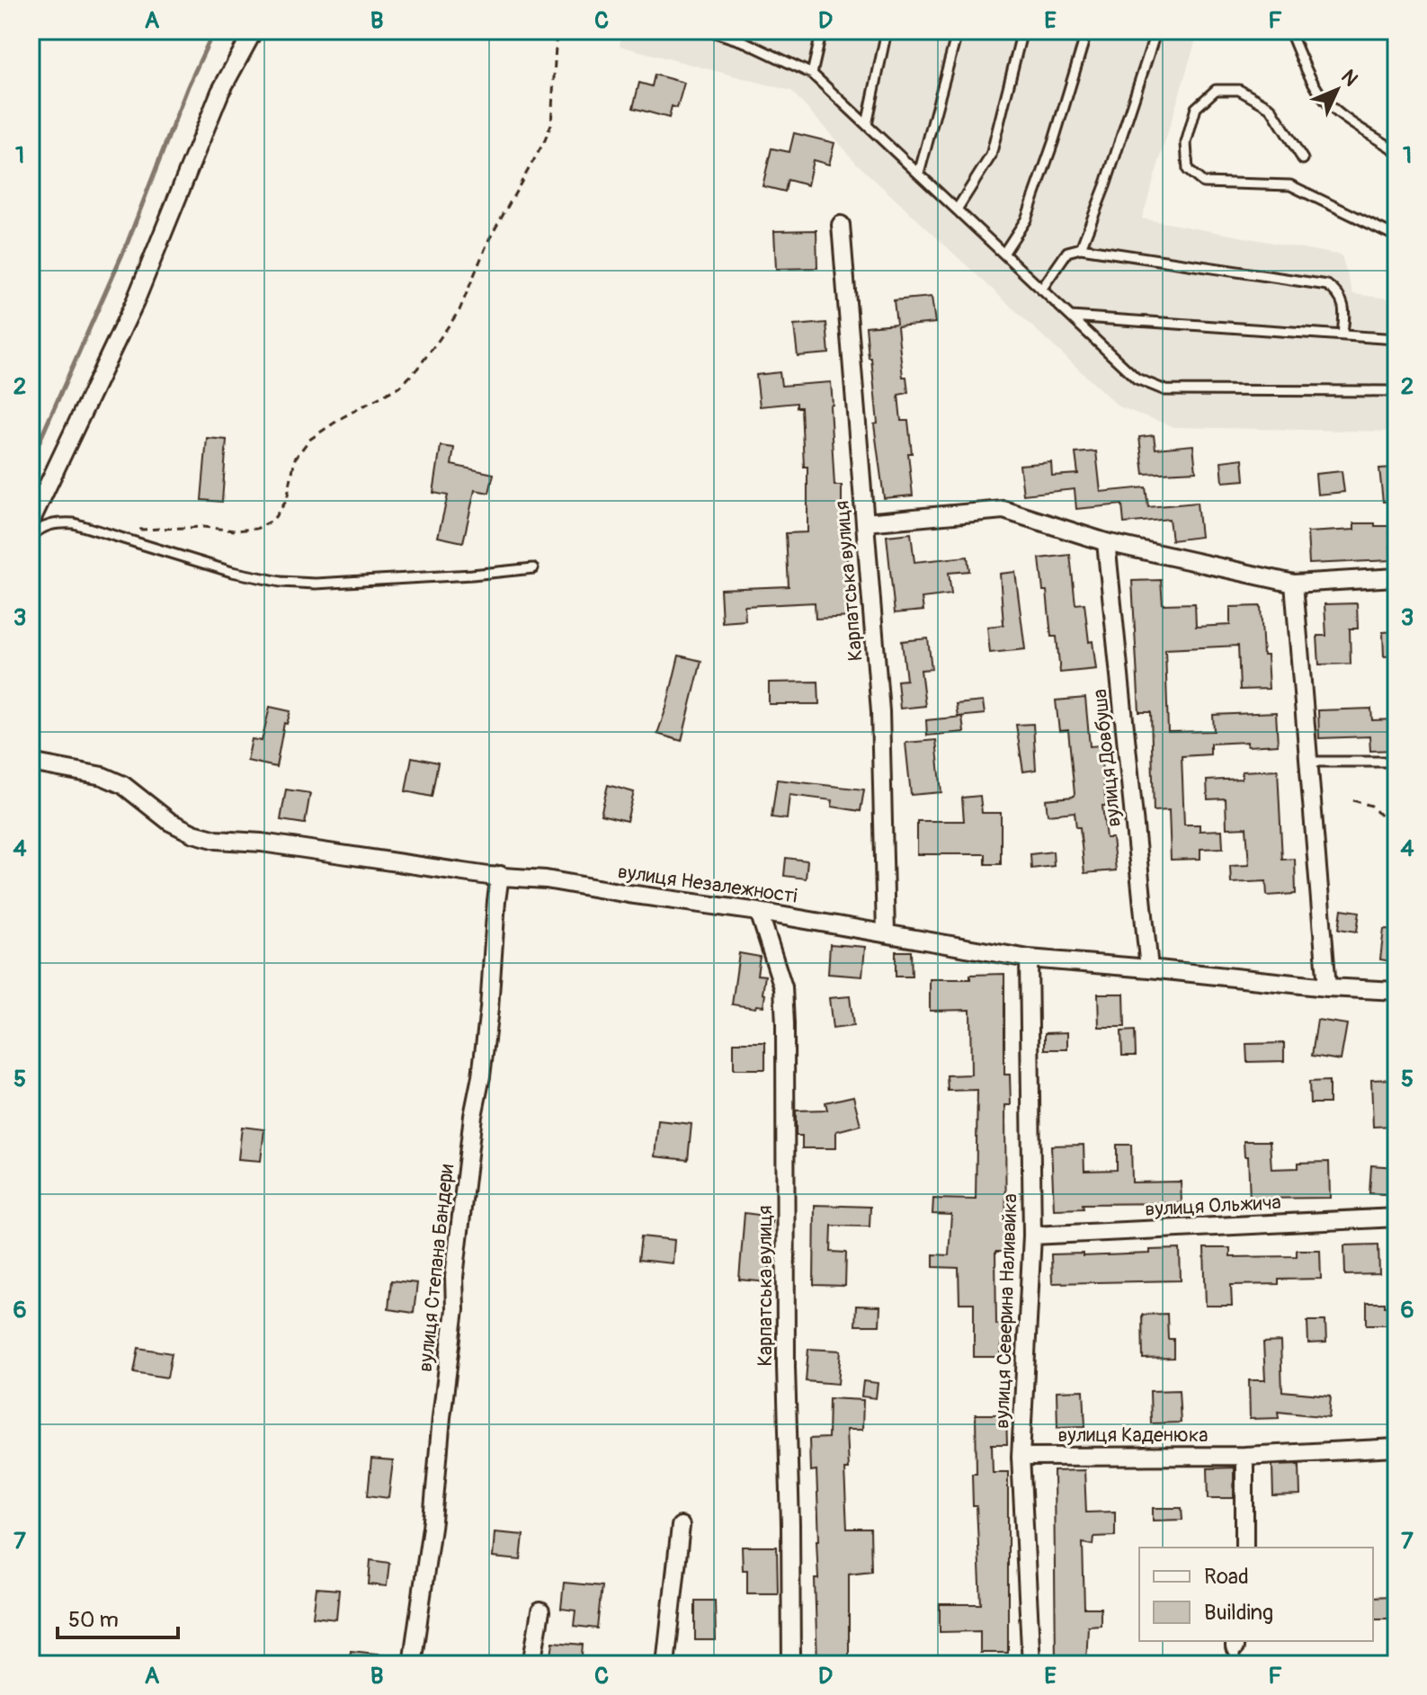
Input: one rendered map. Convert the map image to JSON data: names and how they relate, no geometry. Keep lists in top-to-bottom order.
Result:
{
  "streets": {
    "street": [
      "Карпатська вулиця",
      "вулиця Довбуша",
      "вулиця Незалежності",
      "вулиця Ольжича",
      "вулиця Степана Бандери",
      "вулиця Северина Наливайка",
      "вулиця Каденюка"
    ]
  },
  "crossings": [
    ["Карпатська вулиця", "вулиця Незалежності"],
    ["вулиця Довбуша", "вулиця Незалежності"],
    ["вулиця Незалежності", "вулиця Степана Бандери"],
    ["вулиця Незалежності", "вулиця Северина Наливайка"],
    ["вулиця Ольжича", "вулиця Северина Наливайка"],
    ["вулиця Северина Наливайка", "вулиця Каденюка"]
  ],
  "legend": ["Road", "Building"],
  "scale_bar": "50 m",
  "north": "top right",
  "grid": {
    "columns": [
      "A",
      "B",
      "C",
      "D",
      "E",
      "F"
    ],
    "rows": [
      "1",
      "2",
      "3",
      "4",
      "5",
      "6",
      "7"
    ]
  }
}
